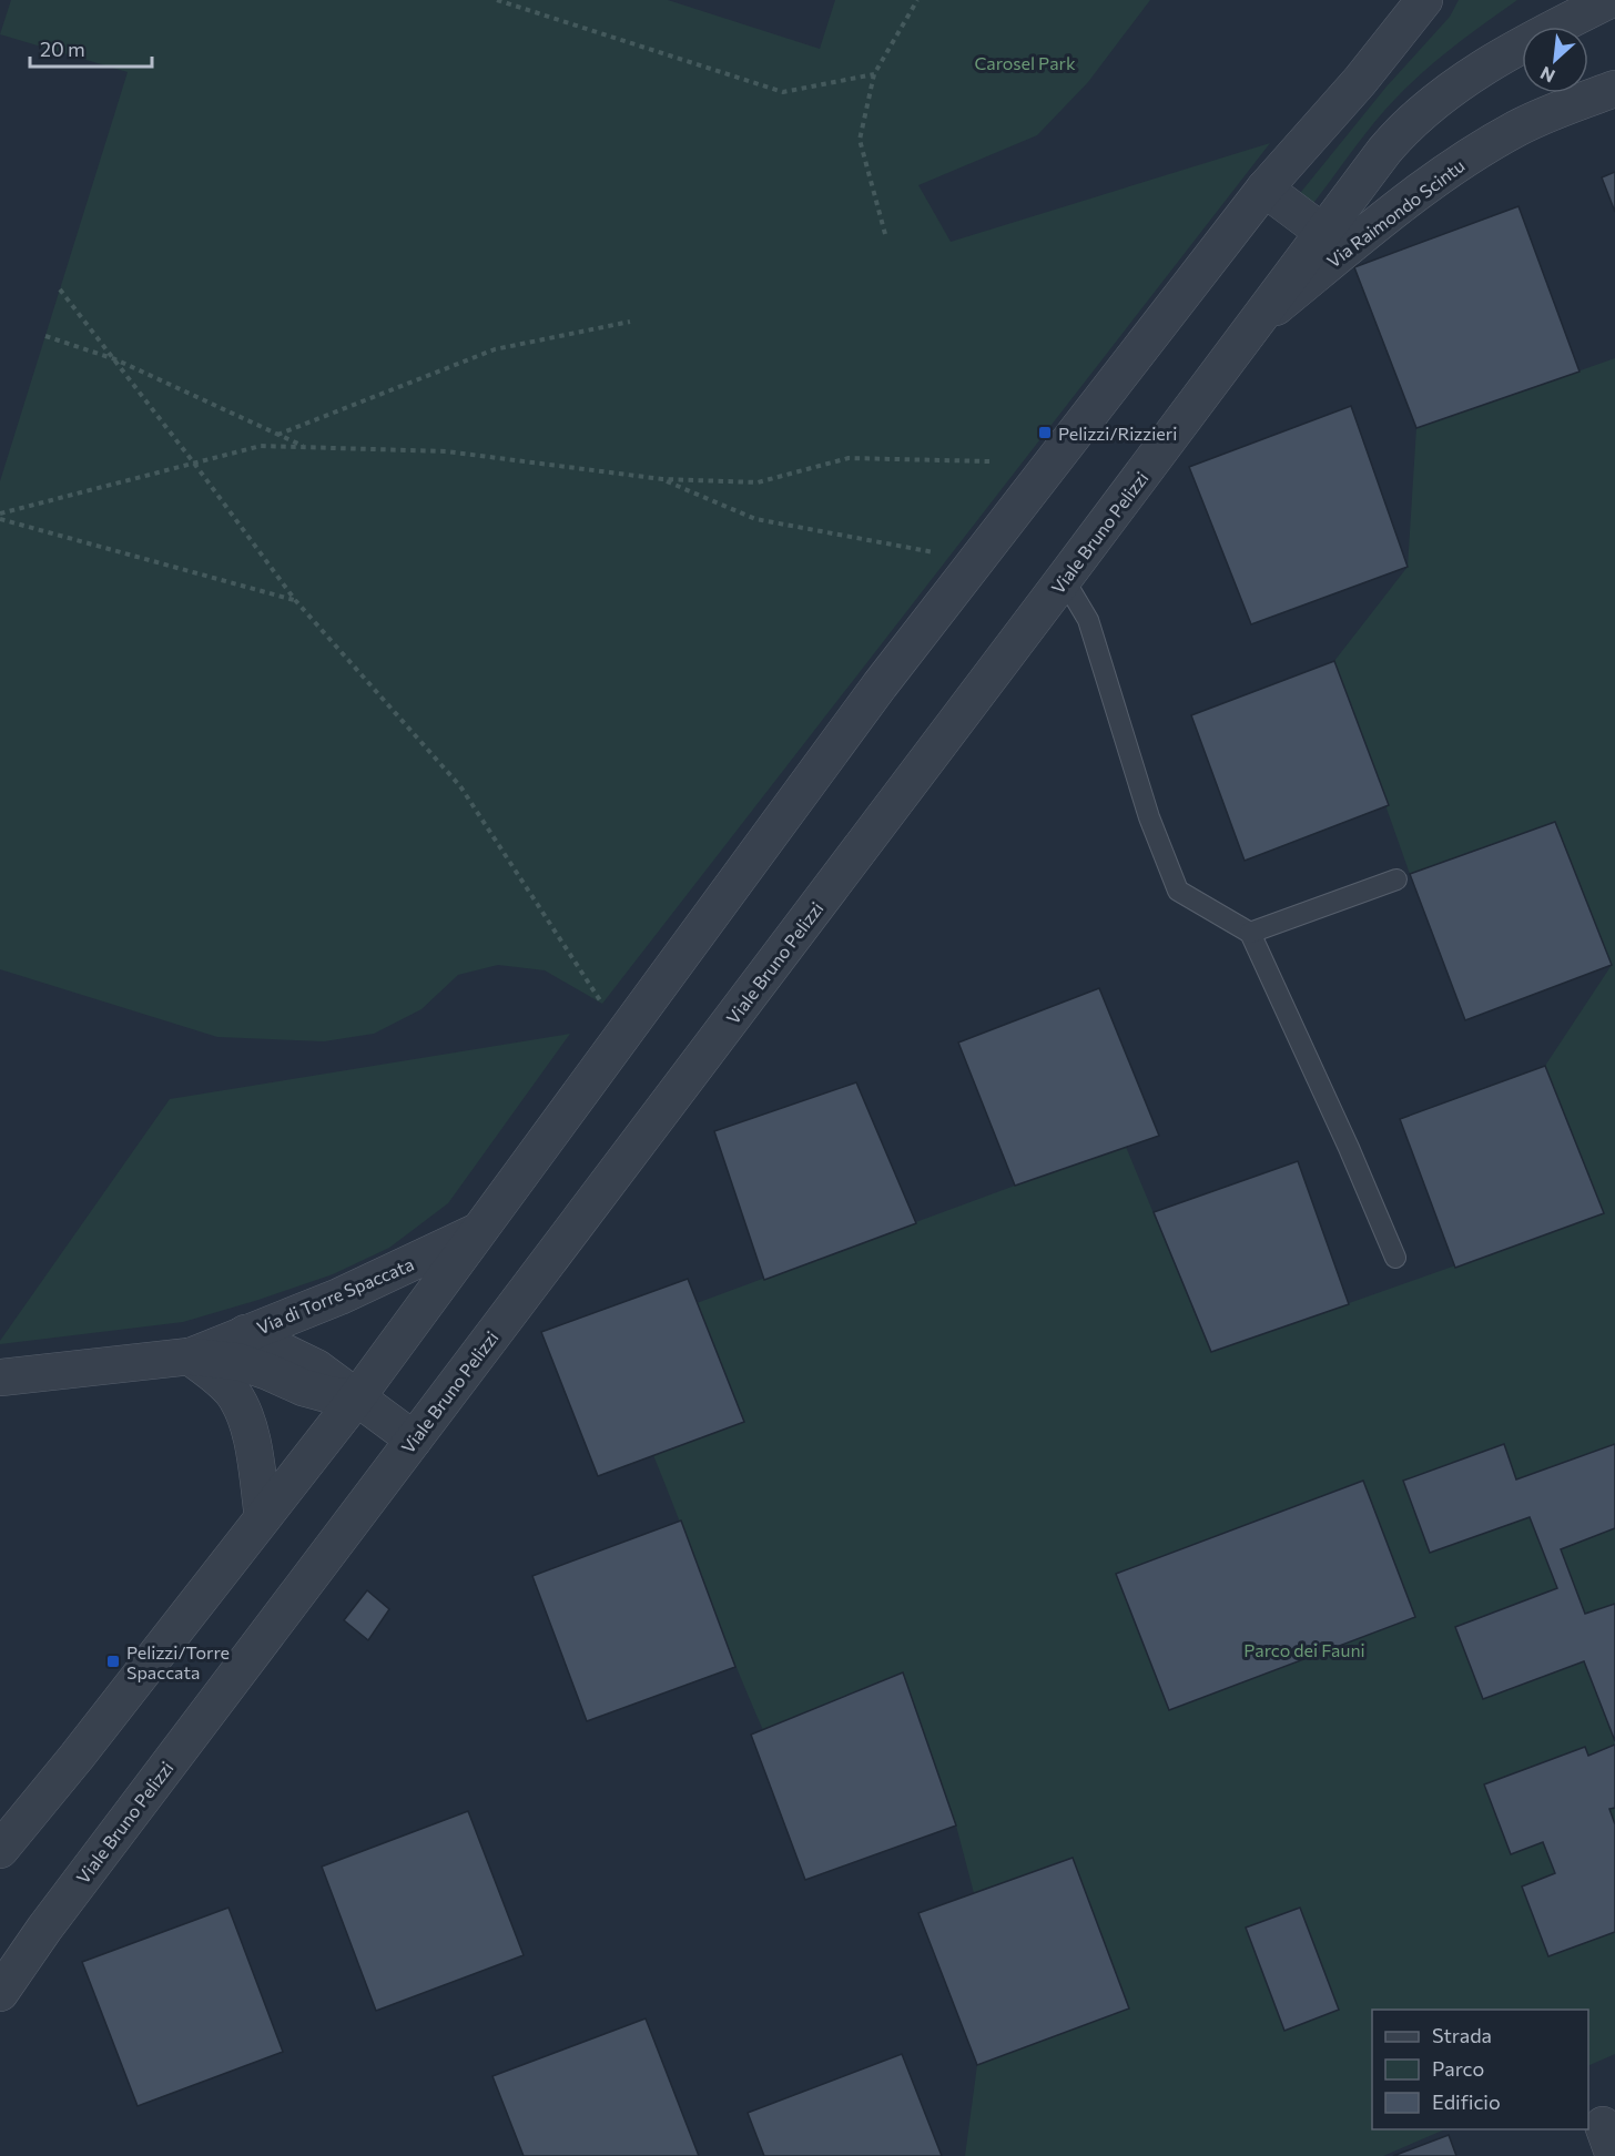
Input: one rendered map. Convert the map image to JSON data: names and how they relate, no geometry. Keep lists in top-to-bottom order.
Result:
{
  "streets": {
    "street": ["Via Raimondo Scintu", "Viale Bruno Pelizzi", "Via di Torre Spaccata"]
  },
  "crossings": [
    ["Via Raimondo Scintu", "Viale Bruno Pelizzi"],
    ["Viale Bruno Pelizzi", "Via di Torre Spaccata"]
  ],
  "parks": ["Carosel Park", "Parco dei Fauni"],
  "places": {
    "transit": ["Pelizzi/Rizzieri", "Pelizzi/Torre Spaccata"]
  },
  "legend": ["Strada", "Parco", "Edificio"],
  "scale_bar": "20 m",
  "north": "bottom left"
}
